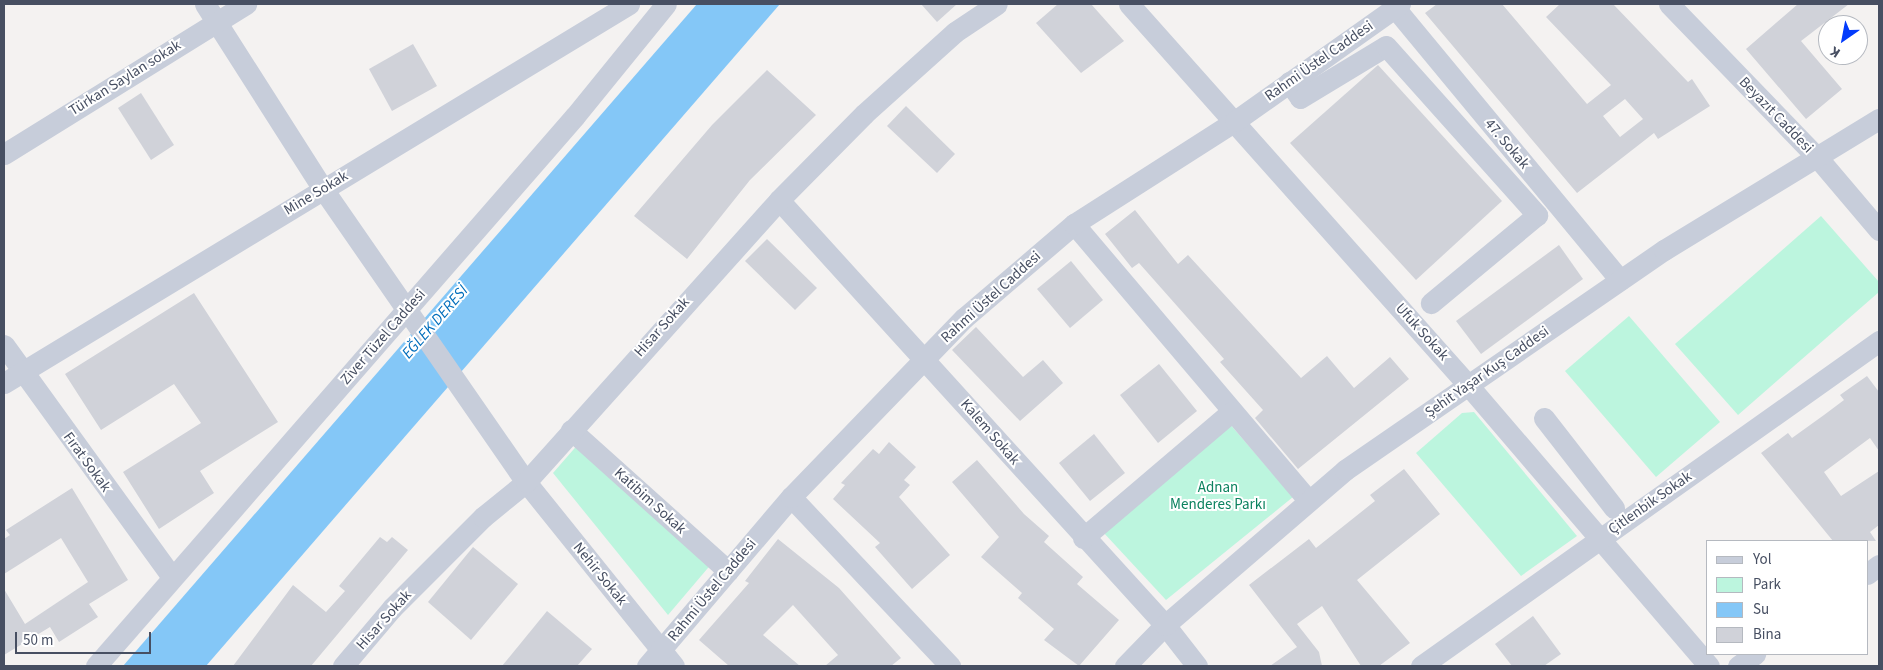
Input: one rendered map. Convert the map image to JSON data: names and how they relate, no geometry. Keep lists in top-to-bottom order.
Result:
{
  "streets": {
    "street": [
      "Rahmi Üstel Caddesi",
      "Türkan Saylan sokak",
      "Beyazıt Caddesi",
      "47. Sokak",
      "Mine Sokak",
      "Hisar Sokak",
      "Ufuk Sokak",
      "Ziver Tüzel Caddesi",
      "Şehit Yaşar Kuş Caddesi",
      "Kalem Sokak",
      "Fırat Sokak",
      "Katibim Sokak",
      "Çitlenbik Sokak",
      "Nehir Sokak"
    ]
  },
  "crossings": [
    ["Rahmi Üstel Caddesi", "47. Sokak"],
    ["Rahmi Üstel Caddesi", "Ufuk Sokak"],
    ["Rahmi Üstel Caddesi", "Kalem Sokak"],
    ["Rahmi Üstel Caddesi", "Katibim Sokak"],
    ["Rahmi Üstel Caddesi", "Nehir Sokak"],
    ["Türkan Saylan sokak", "Nehir Sokak"],
    ["Beyazıt Caddesi", "Şehit Yaşar Kuş Caddesi"],
    ["47. Sokak", "Şehit Yaşar Kuş Caddesi"],
    ["Mine Sokak", "Fırat Sokak"],
    ["Mine Sokak", "Nehir Sokak"],
    ["Hisar Sokak", "Kalem Sokak"],
    ["Hisar Sokak", "Katibim Sokak"],
    ["Hisar Sokak", "Nehir Sokak"],
    ["Ufuk Sokak", "Şehit Yaşar Kuş Caddesi"],
    ["Ufuk Sokak", "Çitlenbik Sokak"],
    ["Ziver Tüzel Caddesi", "Fırat Sokak"],
    ["Ziver Tüzel Caddesi", "Nehir Sokak"],
    ["Şehit Yaşar Kuş Caddesi", "Kalem Sokak"]
  ],
  "water": ["EĞLEK DERESİ"],
  "parks": ["Adnan Menderes Parkı"],
  "legend": [
    "Yol",
    "Park",
    "Su",
    "Bina"
  ],
  "scale_bar": "50 m",
  "north": "bottom left"
}
